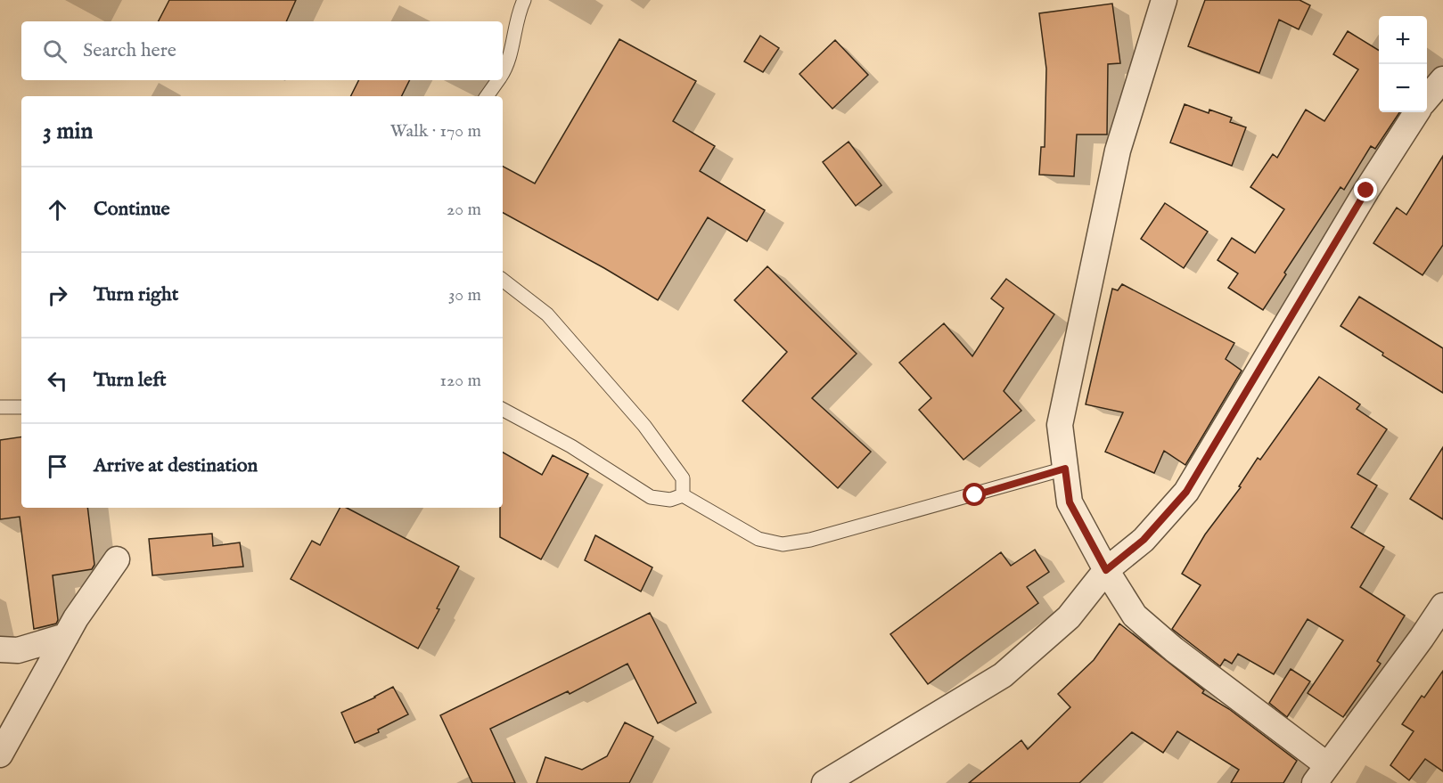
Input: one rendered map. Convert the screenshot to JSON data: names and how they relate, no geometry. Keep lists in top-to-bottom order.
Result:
{
  "page": {
    "map_buttons": ["+", "−"],
    "search": "Search here",
    "heading": ["3 min", "Walk · 170 m"],
    "list": [
      ["Continue", "20 m"],
      ["Turn right", "30 m"],
      ["Turn left", "120 m"],
      "Arrive at destination"
    ]
  }
}
